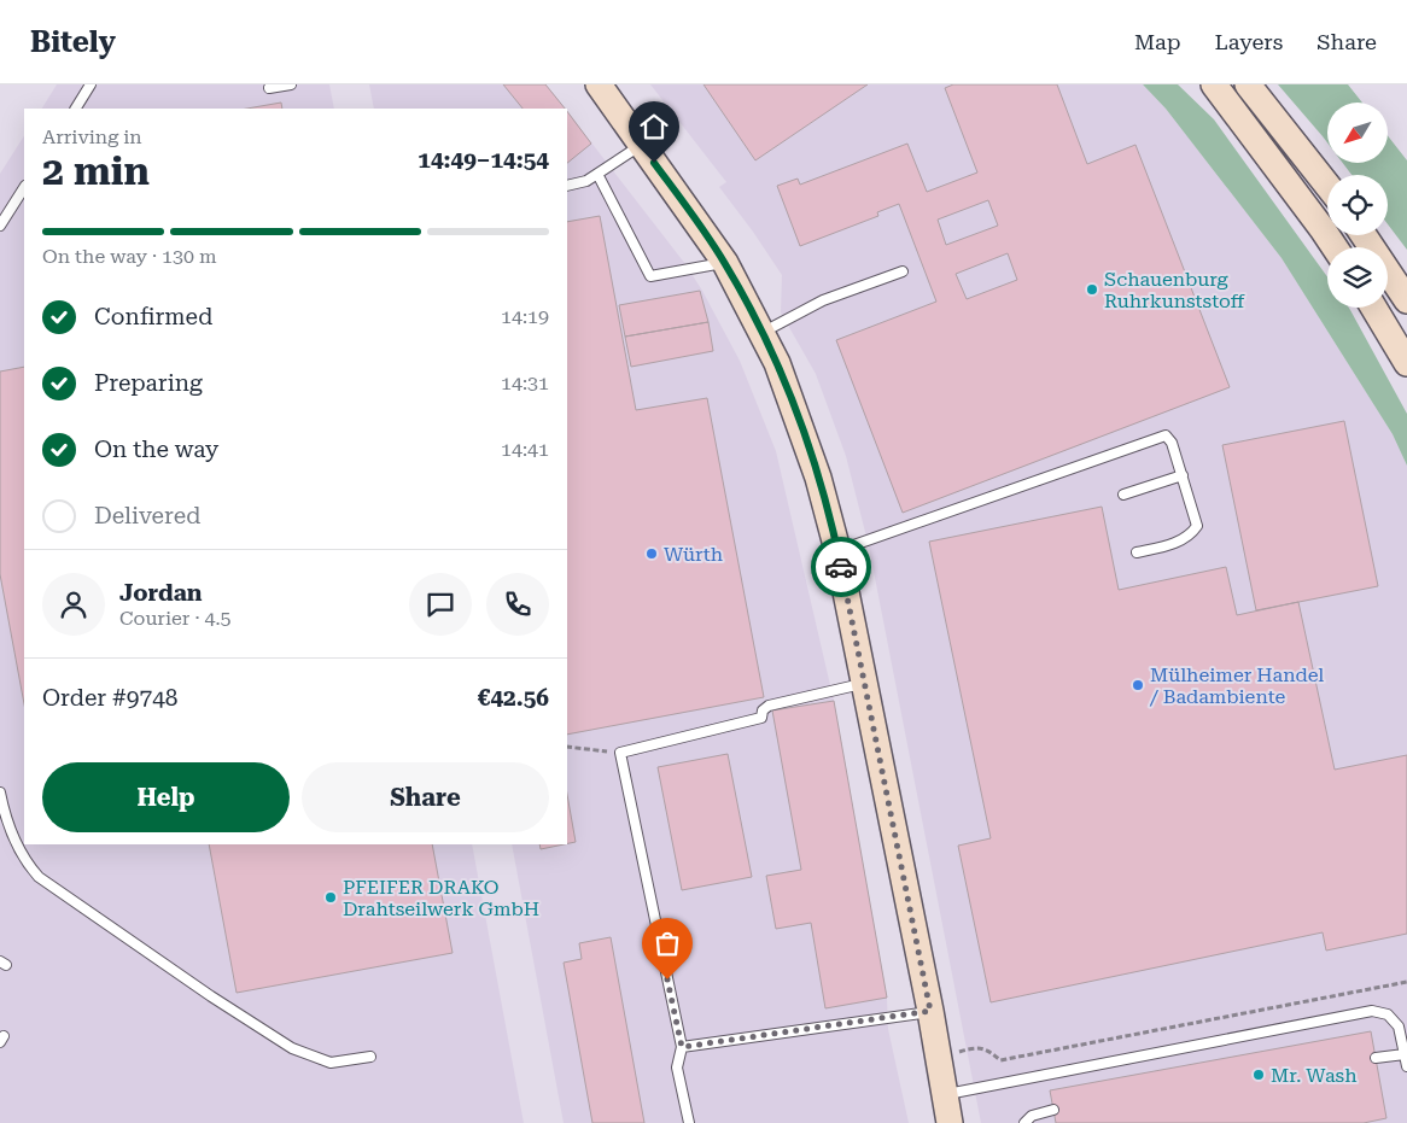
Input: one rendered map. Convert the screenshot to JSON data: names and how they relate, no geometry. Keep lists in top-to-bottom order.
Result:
{
  "places": [
    "Schauenburg Ruhrkunststoff",
    "Würth",
    "Mülheimer Handel / Badambiente",
    "PFEIFER DRAKO Drahtseilwerk GmbH",
    "Mr. Wash"
  ],
  "north": "bottom left",
  "page": {
    "header": "Bitely",
    "nav": ["Map", "Layers", "Share"],
    "heading": ["2 min", "Arriving in", "14:49–14:54"],
    "panel": [
      "Jordan",
      "Courier · 4.5",
      "Order #9748",
      "€42.56"
    ],
    "bar": "On the way · 130 m",
    "list": [
      ["Confirmed", "14:19"],
      ["Preparing", "14:31"],
      ["On the way", "14:41"],
      "Delivered"
    ],
    "buttons": ["Help", "Share"]
  }
}
